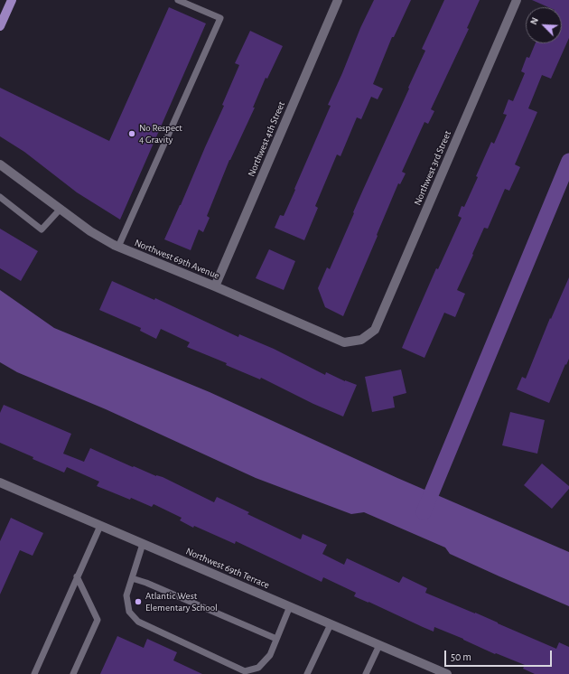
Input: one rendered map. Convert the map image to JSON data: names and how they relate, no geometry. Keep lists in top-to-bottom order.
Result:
{
  "streets": {
    "street": [
      "Northwest 4th Street",
      "Northwest 3rd Street",
      "Northwest 69th Avenue",
      "Northwest 69th Terrace"
    ]
  },
  "crossings": [
    ["Northwest 4th Street", "Northwest 69th Avenue"],
    ["Northwest 3rd Street", "Northwest 69th Avenue"]
  ],
  "places": ["No Respect 4 Gravity", "Atlantic West Elementary School"],
  "scale_bar": "50 m",
  "north": "top left"
}
